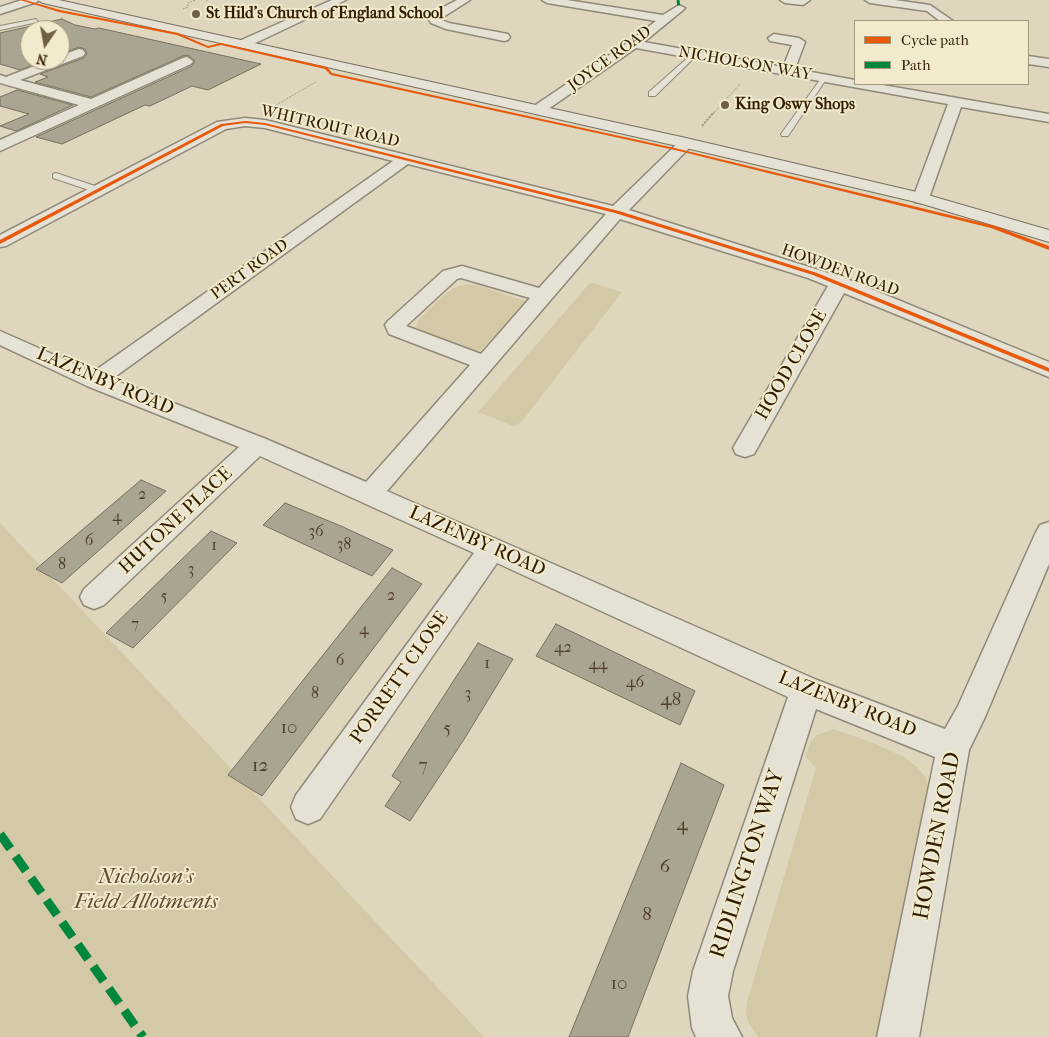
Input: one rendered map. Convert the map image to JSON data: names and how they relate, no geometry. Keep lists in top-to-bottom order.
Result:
{
  "streets": {
    "street": [
      "JOYCE ROAD",
      "NICHOLSON WAY",
      "WHITROUT ROAD",
      "PERT ROAD",
      "HOWDEN ROAD",
      "HOOD CLOSE",
      "LAZENBY ROAD",
      "HUTONE PLACE",
      "PORRETT CLOSE",
      "RIDLINGTON WAY"
    ]
  },
  "crossings": [
    ["JOYCE ROAD", "NICHOLSON WAY"],
    ["WHITROUT ROAD", "PERT ROAD"],
    ["WHITROUT ROAD", "HOWDEN ROAD"],
    ["PERT ROAD", "LAZENBY ROAD"],
    ["HOWDEN ROAD", "HOOD CLOSE"],
    ["HOWDEN ROAD", "LAZENBY ROAD"],
    ["LAZENBY ROAD", "HUTONE PLACE"],
    ["LAZENBY ROAD", "PORRETT CLOSE"],
    ["LAZENBY ROAD", "RIDLINGTON WAY"]
  ],
  "parks": ["Nicholson's Field Allotments"],
  "places": ["St Hild's Church of England School", "King Oswy Shops"],
  "house_numbers": [
    "2",
    "4",
    "36",
    "6",
    "38",
    "1",
    "8",
    "3",
    "2",
    "5",
    "7",
    "4",
    "42",
    "6",
    "1",
    "44",
    "46",
    "8",
    "3",
    "48",
    "10",
    "5",
    "12",
    "7",
    "4",
    "6",
    "8",
    "10"
  ],
  "legend": ["Cycle path", "Path"],
  "north": "bottom"
}
